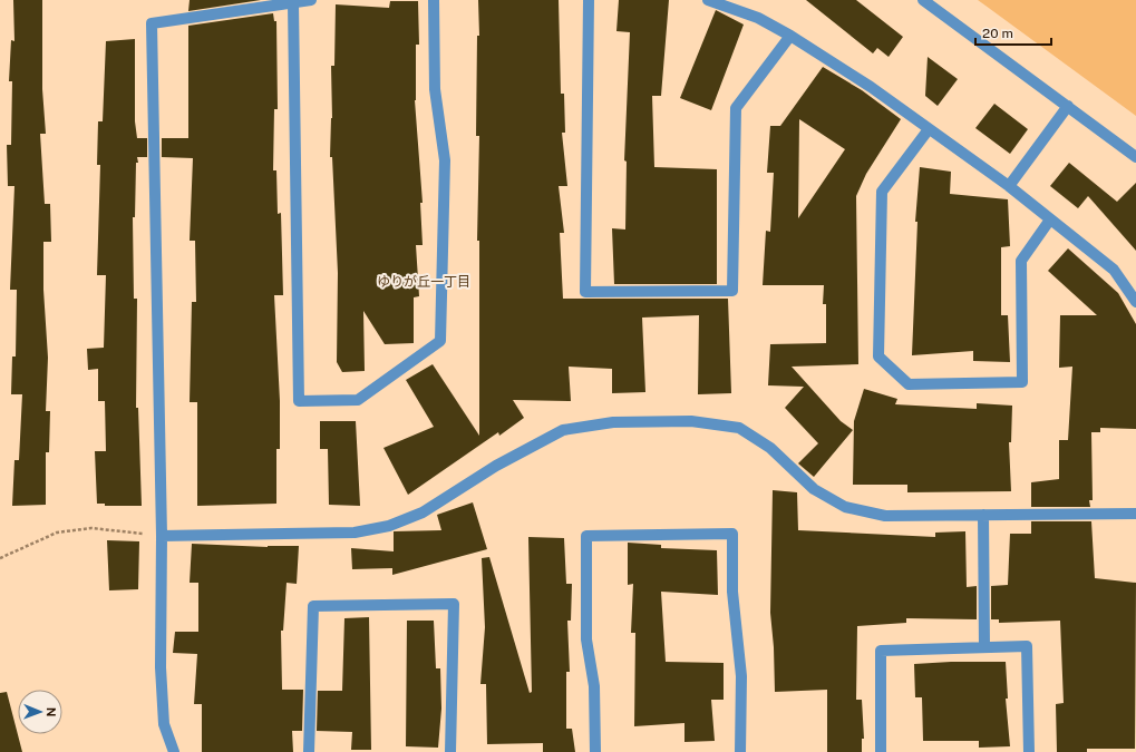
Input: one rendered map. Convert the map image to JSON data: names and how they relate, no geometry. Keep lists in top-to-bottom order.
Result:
{
  "districts": ["ゆりが丘一丁目"],
  "scale_bar": "20 m",
  "north": "right"
}
